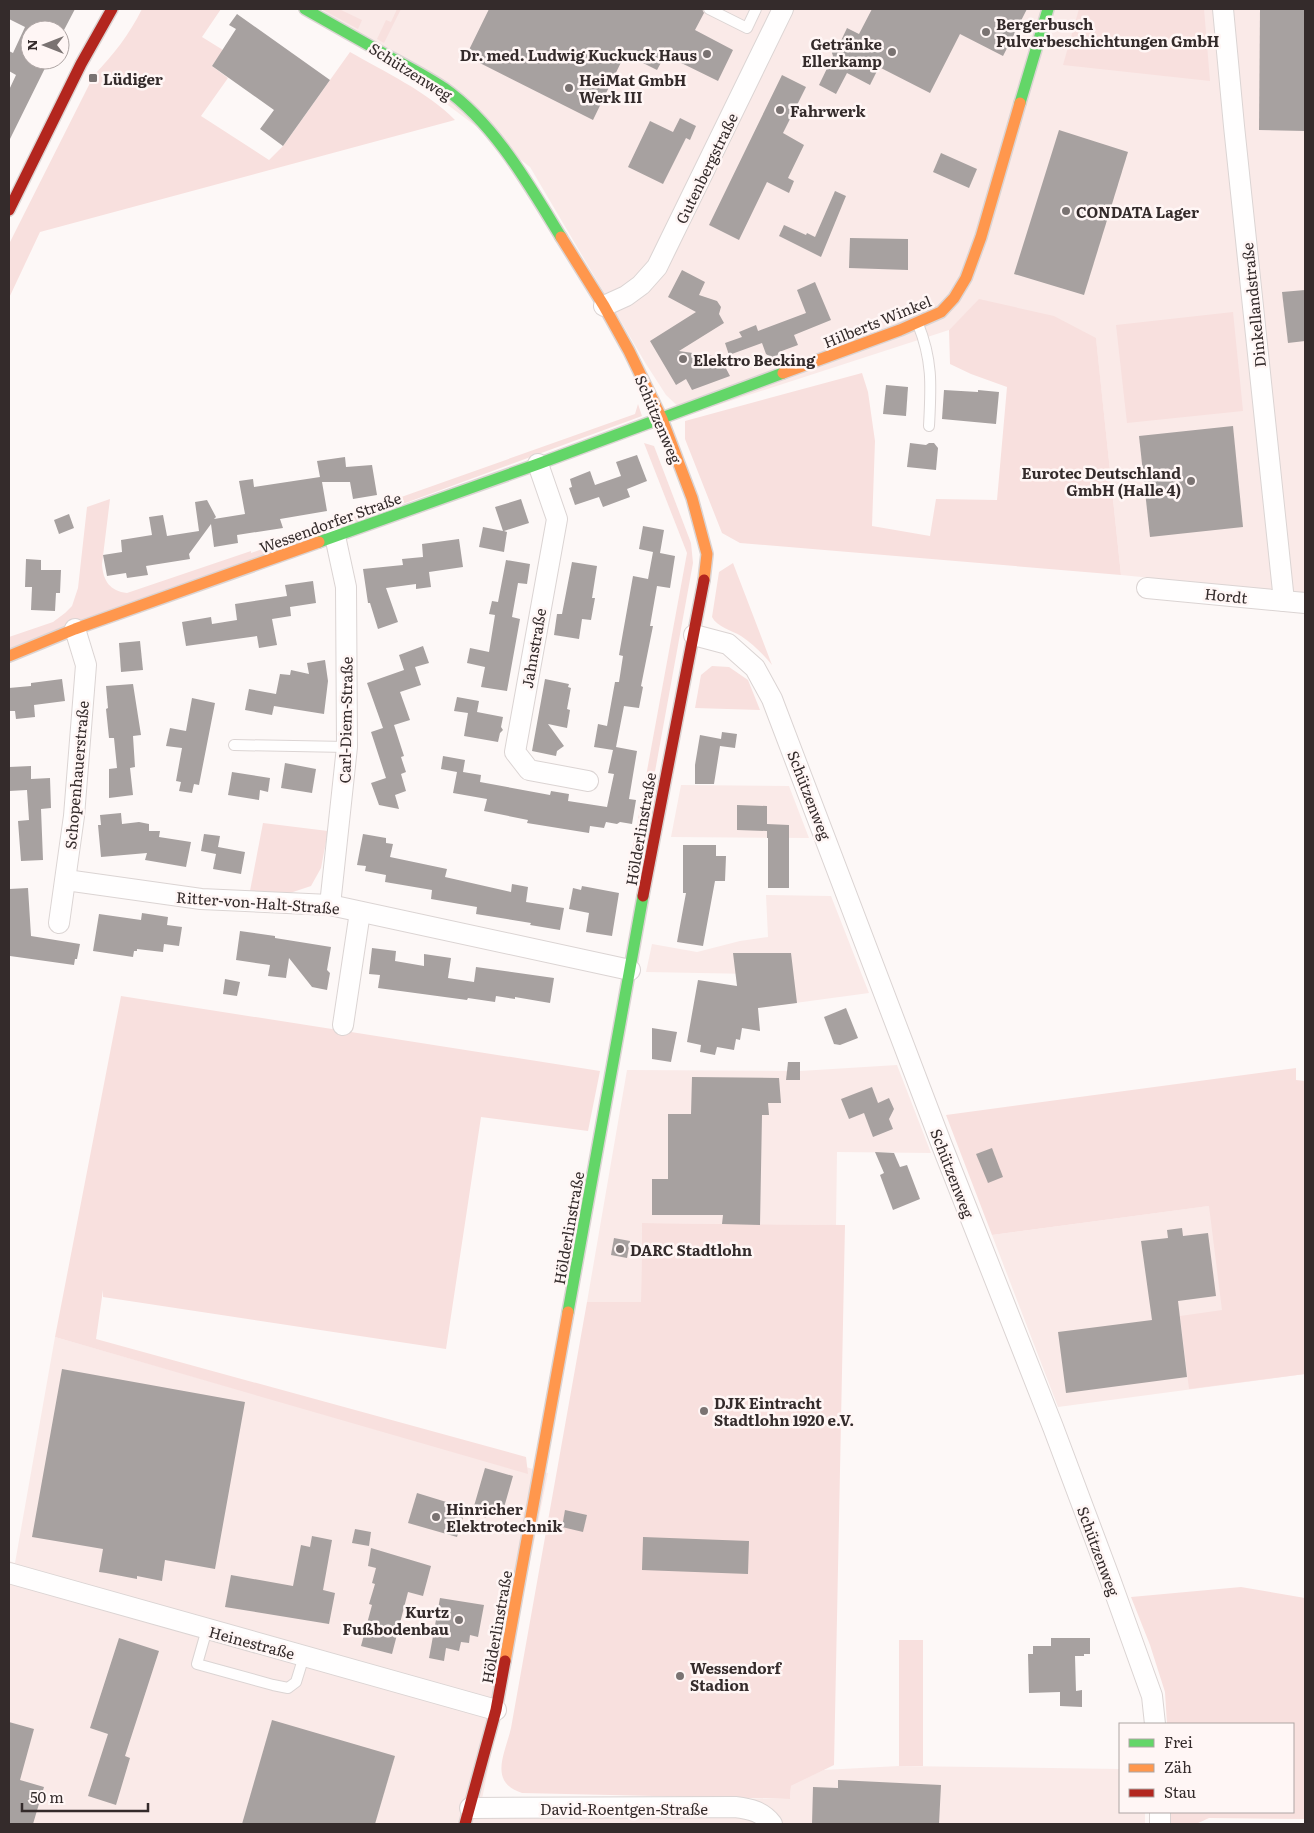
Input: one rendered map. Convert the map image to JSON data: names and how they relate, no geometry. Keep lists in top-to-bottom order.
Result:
{
  "streets": {
    "street": [
      "Schützenweg",
      "Gutenbergstraße",
      "Dinkellandstraße",
      "Hilberts Winkel",
      "Wessendorfer Straße",
      "Hordt",
      "Jahnstraße",
      "Carl-Diem-Straße",
      "Schopenhauerstraße",
      "Hölderlinstraße",
      "Ritter-von-Halt-Straße",
      "Heinestraße",
      "David-Roentgen-Straße"
    ]
  },
  "crossings": [
    ["Schützenweg", "Gutenbergstraße"],
    ["Schützenweg", "Hilberts Winkel"],
    ["Schützenweg", "Wessendorfer Straße"],
    ["Schützenweg", "Hölderlinstraße"],
    ["Dinkellandstraße", "Hordt"],
    ["Hilberts Winkel", "Wessendorfer Straße"],
    ["Wessendorfer Straße", "Jahnstraße"],
    ["Wessendorfer Straße", "Carl-Diem-Straße"],
    ["Wessendorfer Straße", "Schopenhauerstraße"],
    ["Carl-Diem-Straße", "Ritter-von-Halt-Straße"],
    ["Schopenhauerstraße", "Ritter-von-Halt-Straße"],
    ["Hölderlinstraße", "Ritter-von-Halt-Straße"],
    ["Hölderlinstraße", "Heinestraße"],
    ["Hölderlinstraße", "David-Roentgen-Straße"]
  ],
  "places": {
    "other": [
      "Bergerbusch Pulverbeschichtungen GmbH",
      "Getränke Ellerkamp",
      "Dr. med. Ludwig Kuckuck Haus",
      "HeiMat GmbH Werk III",
      "Fahrwerk",
      "CONDATA Lager",
      "Elektro Becking",
      "Eurotec Deutschland GmbH (Halle 4)",
      "DARC Stadtlohn",
      "DJK Eintracht Stadtlohn 1920 e.V.",
      "Hinricher Elektrotechnik",
      "Kurtz Fußbodenbau",
      "Wessendorf Stadion"
    ],
    "transit": ["Lüdiger"]
  },
  "legend": ["Frei", "Zäh", "Stau"],
  "scale_bar": "50 m",
  "north": "left"
}
